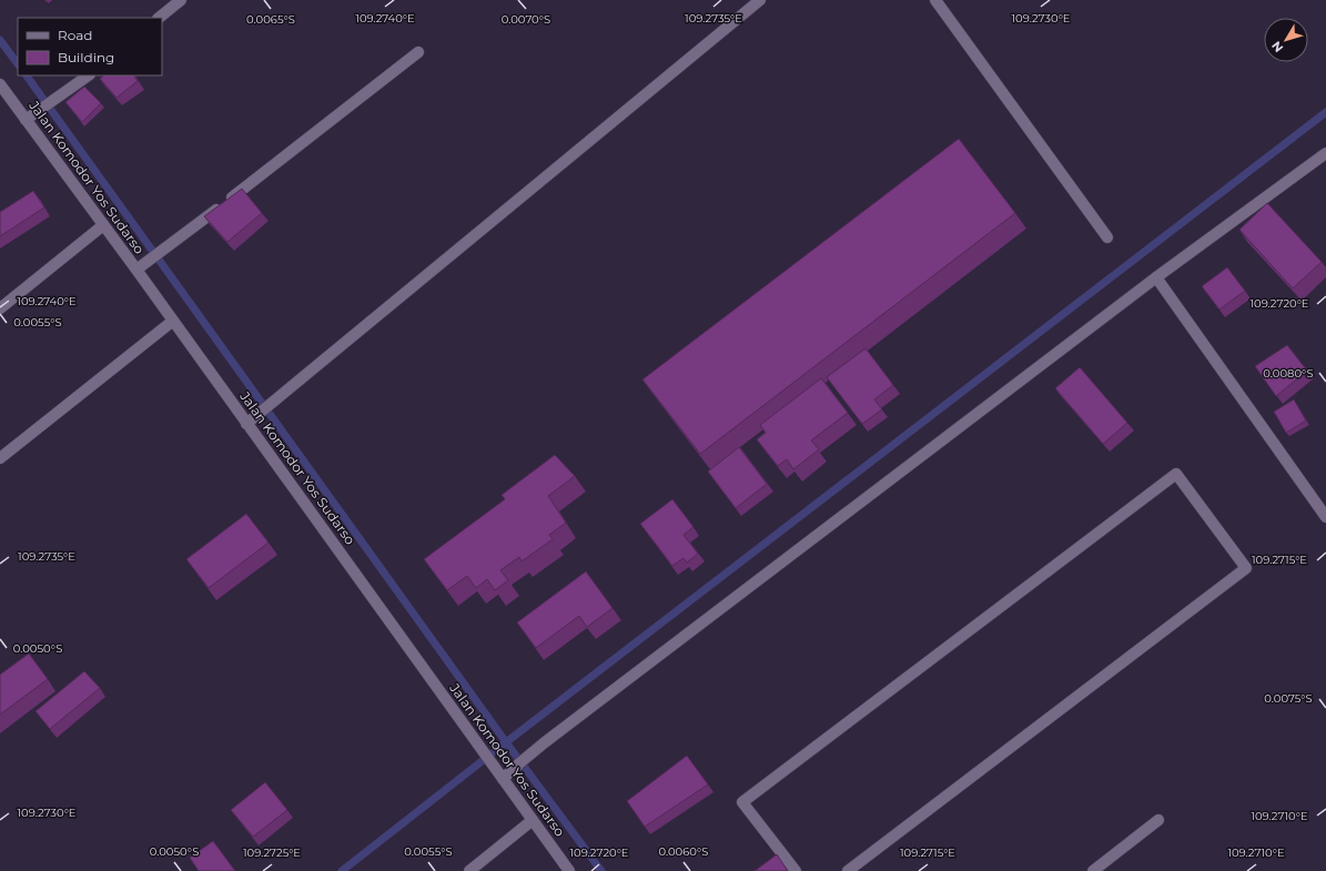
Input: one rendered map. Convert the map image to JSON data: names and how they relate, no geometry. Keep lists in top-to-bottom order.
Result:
{
  "streets": {
    "street": ["Jalan Komodor Yos Sudarso"]
  },
  "legend": ["Road", "Building"],
  "north": "bottom left",
  "coordinates": [
    "109.2740°E",
    "109.2735°E",
    "109.2730°E",
    "0.0065°S",
    "0.0070°S",
    "109.2720°E",
    "0.0055°S",
    "0.0080°S",
    "109.2715°E",
    "0.0050°S",
    "0.0075°S",
    "109.2710°E",
    "0.0060°S",
    "109.2725°E"
  ]
}
